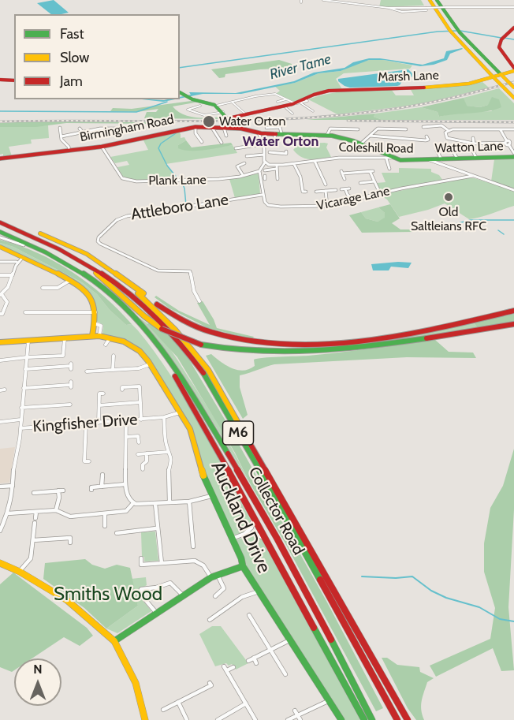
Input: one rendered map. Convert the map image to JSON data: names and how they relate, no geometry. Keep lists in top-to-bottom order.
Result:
{
  "streets": {
    "main road": [
      "Marsh Lane",
      "Birmingham Road",
      "Watton Lane",
      "Coleshill Road",
      "M6",
      "Collector Road",
      "Auckland Drive"
    ],
    "street": [
      "Plank Lane",
      "Vicarage Lane",
      "Attleboro Lane",
      "Kingfisher Drive"
    ]
  },
  "crossings": [
    ["Marsh Lane", "Birmingham Road"],
    ["Birmingham Road", "Coleshill Road"],
    ["Birmingham Road", "Plank Lane"],
    ["Watton Lane", "Coleshill Road"],
    ["Coleshill Road", "Vicarage Lane"],
    ["Vicarage Lane", "Attleboro Lane"],
    ["Kingfisher Drive", "Auckland Drive"]
  ],
  "districts": ["Water Orton"],
  "water": ["River Tame"],
  "parks": ["Smiths Wood"],
  "places": ["Water Orton", "Old Saltleians RFC"],
  "legend": ["Fast", "Slow", "Jam"],
  "north": "top"
}
